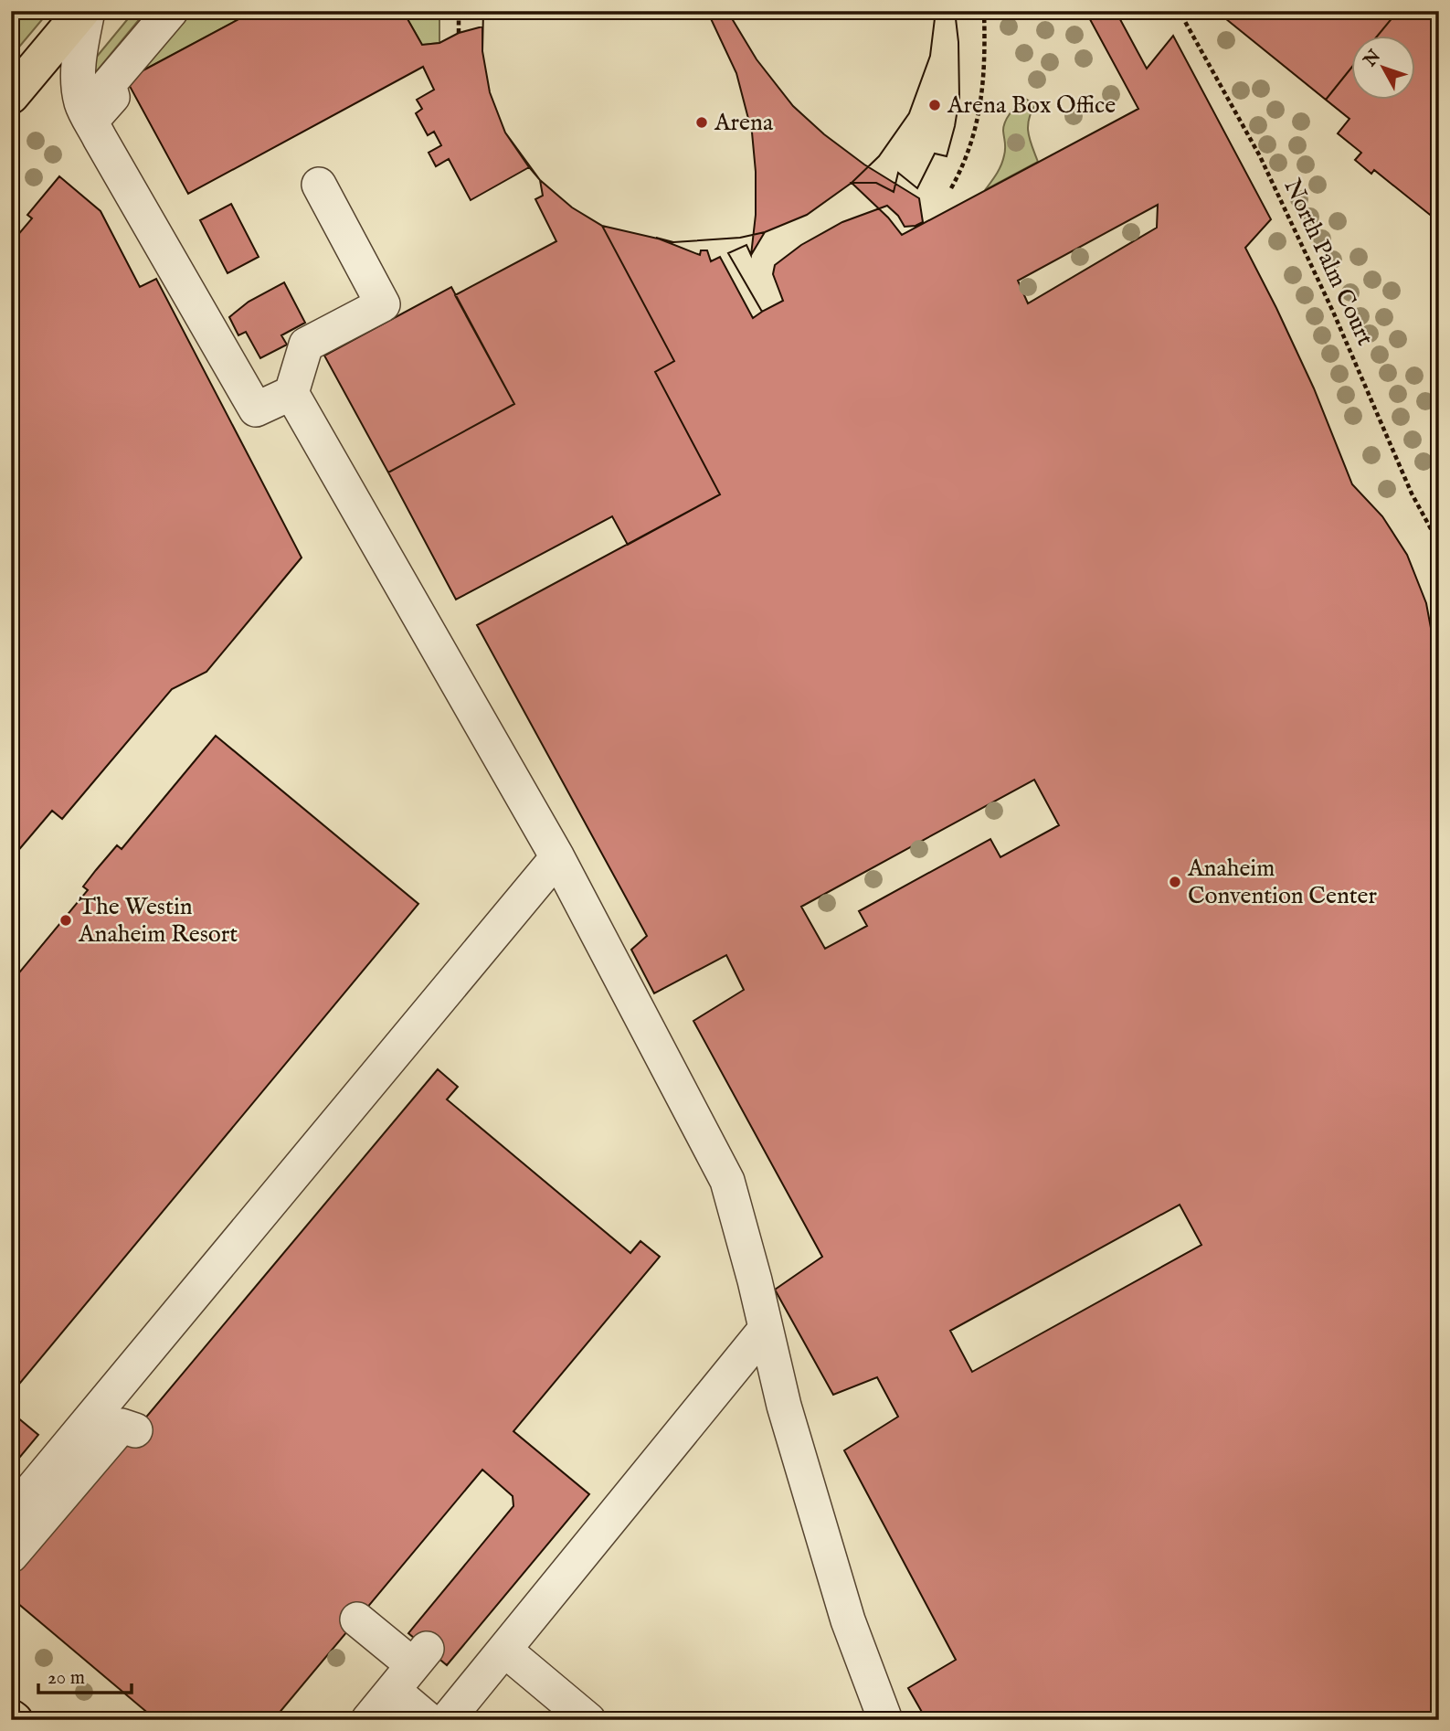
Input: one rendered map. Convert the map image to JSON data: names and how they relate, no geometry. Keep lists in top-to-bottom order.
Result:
{
  "streets": {
    "path": ["North Palm Court"]
  },
  "places": [
    "Arena Box Office",
    "Arena",
    "Anaheim Convention Center",
    "The Westin Anaheim Resort"
  ],
  "scale_bar": "20 m",
  "north": "top left"
}
